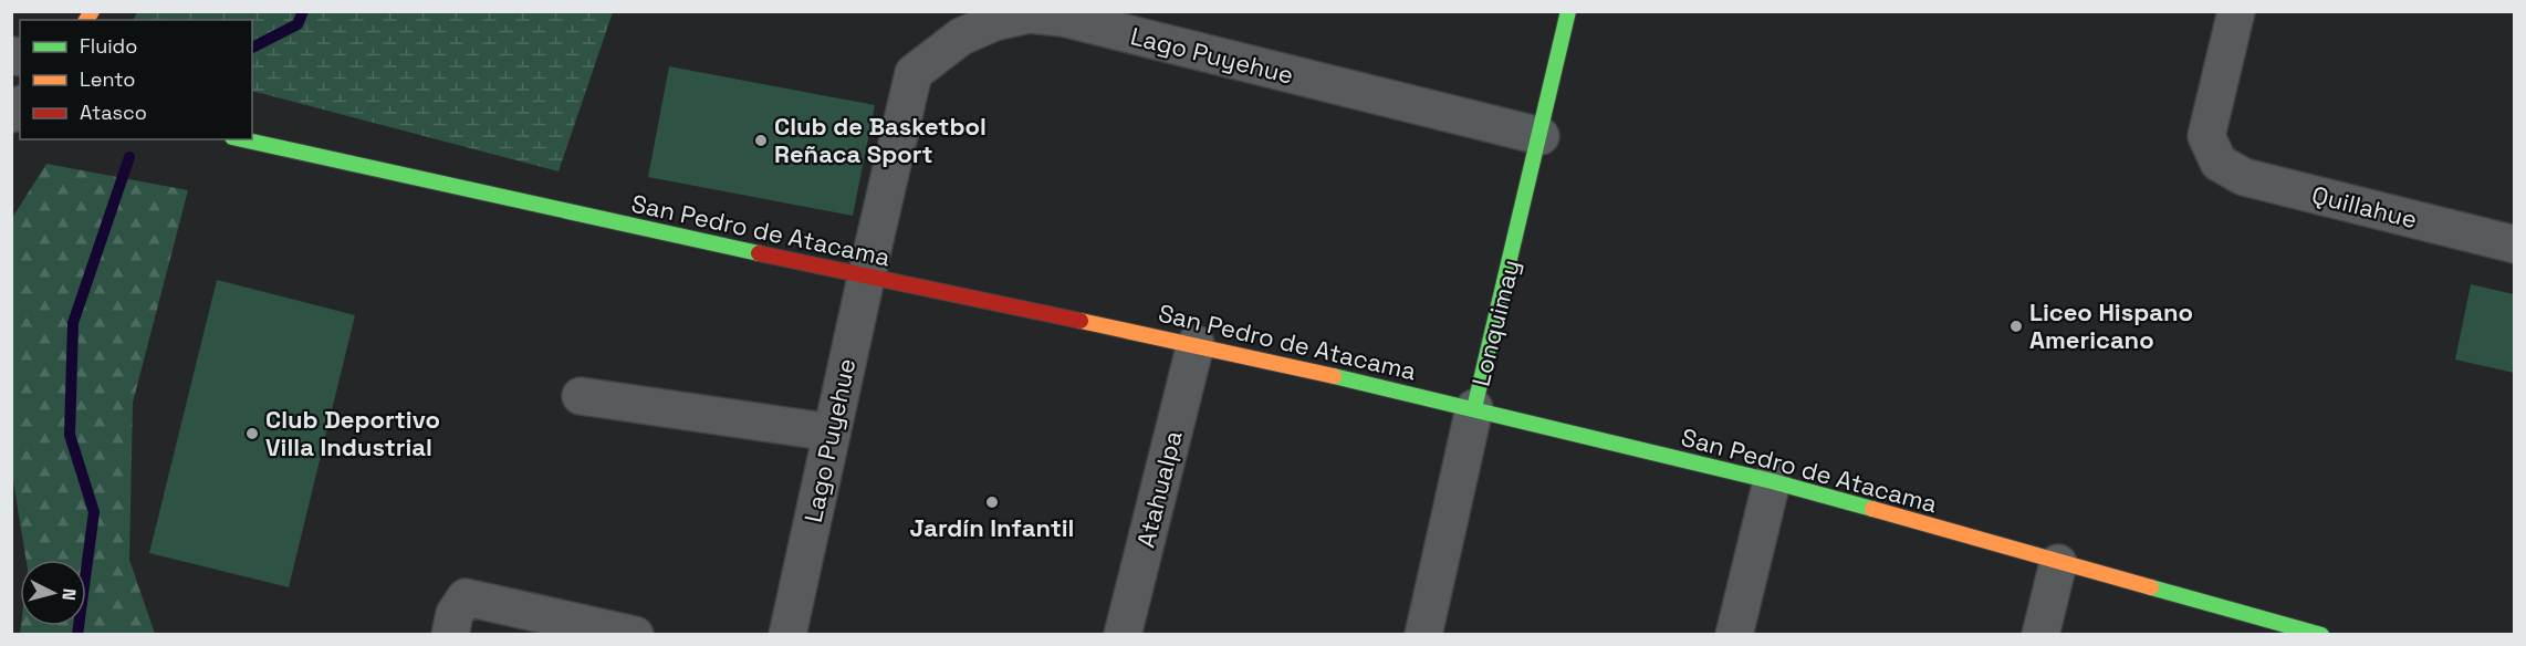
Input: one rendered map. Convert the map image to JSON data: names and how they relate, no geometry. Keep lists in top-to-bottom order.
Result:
{
  "streets": {
    "street": [
      "Lago Puyehue",
      "Quillahue",
      "San Pedro de Atacama",
      "Lonquimay",
      "Atahualpa"
    ]
  },
  "crossings": [
    ["Lago Puyehue", "San Pedro de Atacama"],
    ["Lago Puyehue", "Lonquimay"],
    ["San Pedro de Atacama", "Lonquimay"],
    ["San Pedro de Atacama", "Atahualpa"]
  ],
  "places": [
    "Club de Basketbol Reñaca Sport",
    "Liceo Hispano Americano",
    "Club Deportivo Villa Industrial",
    "Jardín Infantil"
  ],
  "legend": ["Fluido", "Lento", "Atasco"],
  "north": "right"
}
